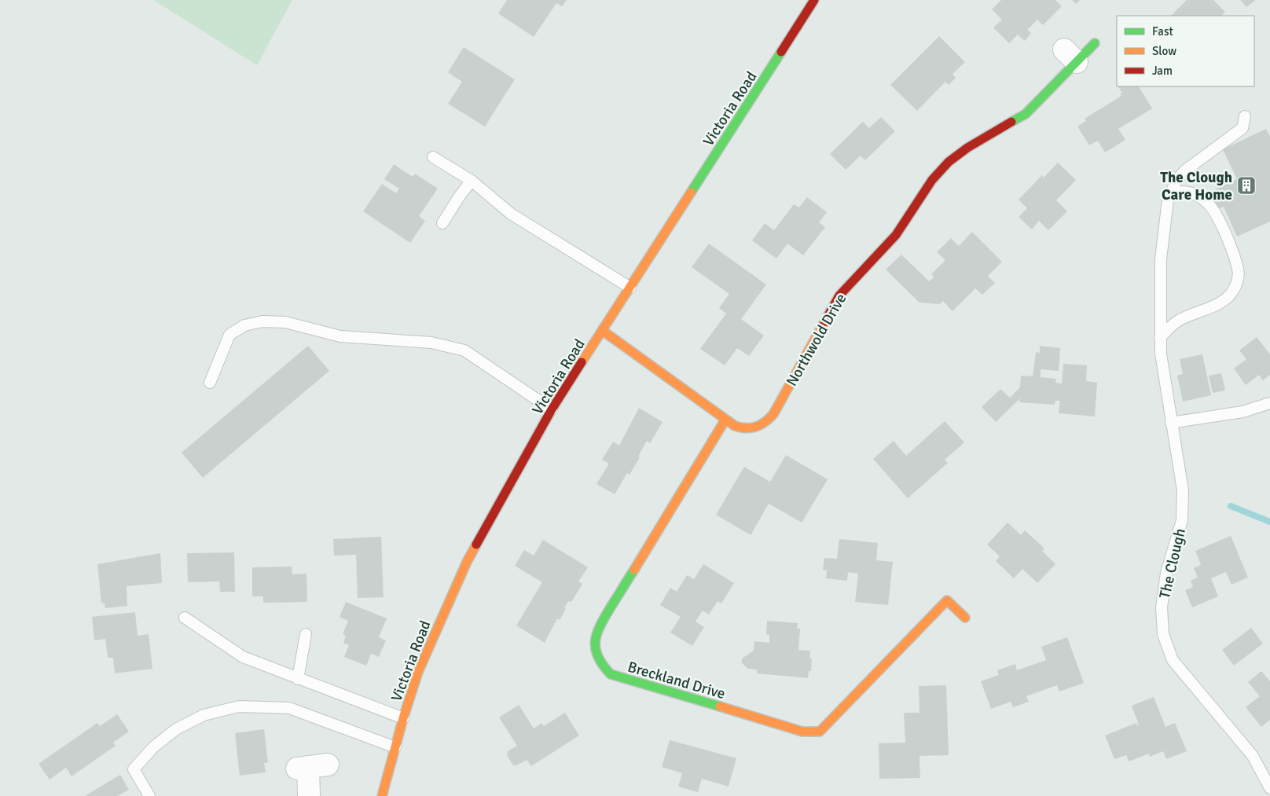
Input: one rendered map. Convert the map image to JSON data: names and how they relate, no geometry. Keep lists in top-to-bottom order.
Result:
{
  "streets": {
    "main road": ["Victoria Road", "Northwold Drive", "Breckland Drive"],
    "lane": ["The Clough"]
  },
  "crossings": [
    ["Victoria Road", "Northwold Drive"],
    ["Northwold Drive", "Breckland Drive"]
  ],
  "places": {
    "building": ["The Clough Care Home"]
  },
  "legend": ["Fast", "Slow", "Jam"]
}
